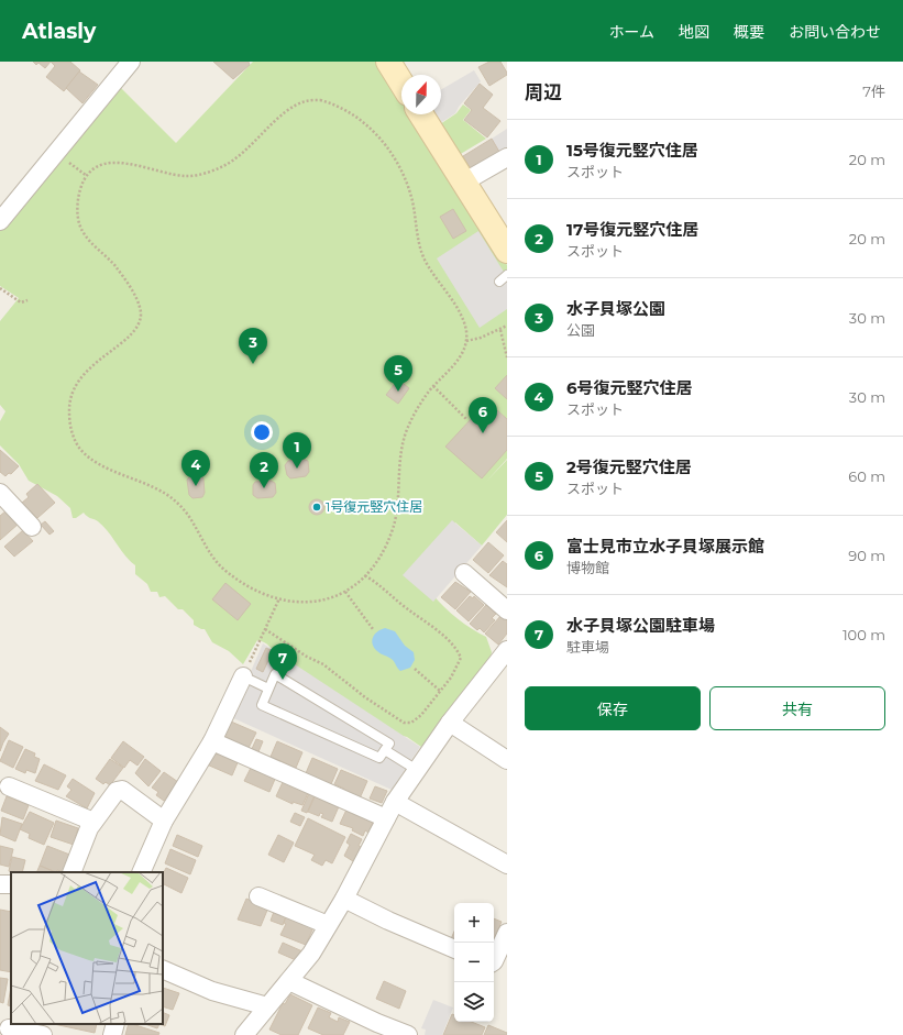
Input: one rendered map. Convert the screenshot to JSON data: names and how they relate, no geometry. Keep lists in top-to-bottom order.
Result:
{
  "places": ["1号復元竪穴住居"],
  "north": "top",
  "page": {
    "header": "Atlasly",
    "nav": [
      "ホーム",
      "地図",
      "概要",
      "お問い合わせ"
    ],
    "heading": ["周辺", "7件"],
    "list": [
      {
        "mark": "1",
        "name": "15号復元竪穴住居",
        "note": "スポット",
        "value": "20 m"
      },
      {
        "mark": "2",
        "name": "17号復元竪穴住居",
        "note": "スポット",
        "value": "20 m"
      },
      {
        "mark": "3",
        "name": "水子貝塚公園",
        "note": "公園",
        "value": "30 m"
      },
      {
        "mark": "4",
        "name": "6号復元竪穴住居",
        "note": "スポット",
        "value": "30 m"
      },
      {
        "mark": "5",
        "name": "2号復元竪穴住居",
        "note": "スポット",
        "value": "60 m"
      },
      {
        "mark": "6",
        "name": "富士見市立水子貝塚展示館",
        "note": "博物館",
        "value": "90 m"
      },
      {
        "mark": "7",
        "name": "水子貝塚公園駐車場",
        "note": "駐車場",
        "value": "100 m"
      }
    ],
    "pins": [
      "3",
      "5",
      "6",
      "1",
      "4",
      "2",
      "7"
    ],
    "buttons": ["保存", "共有"],
    "map_buttons": ["+", "−"]
  }
}
